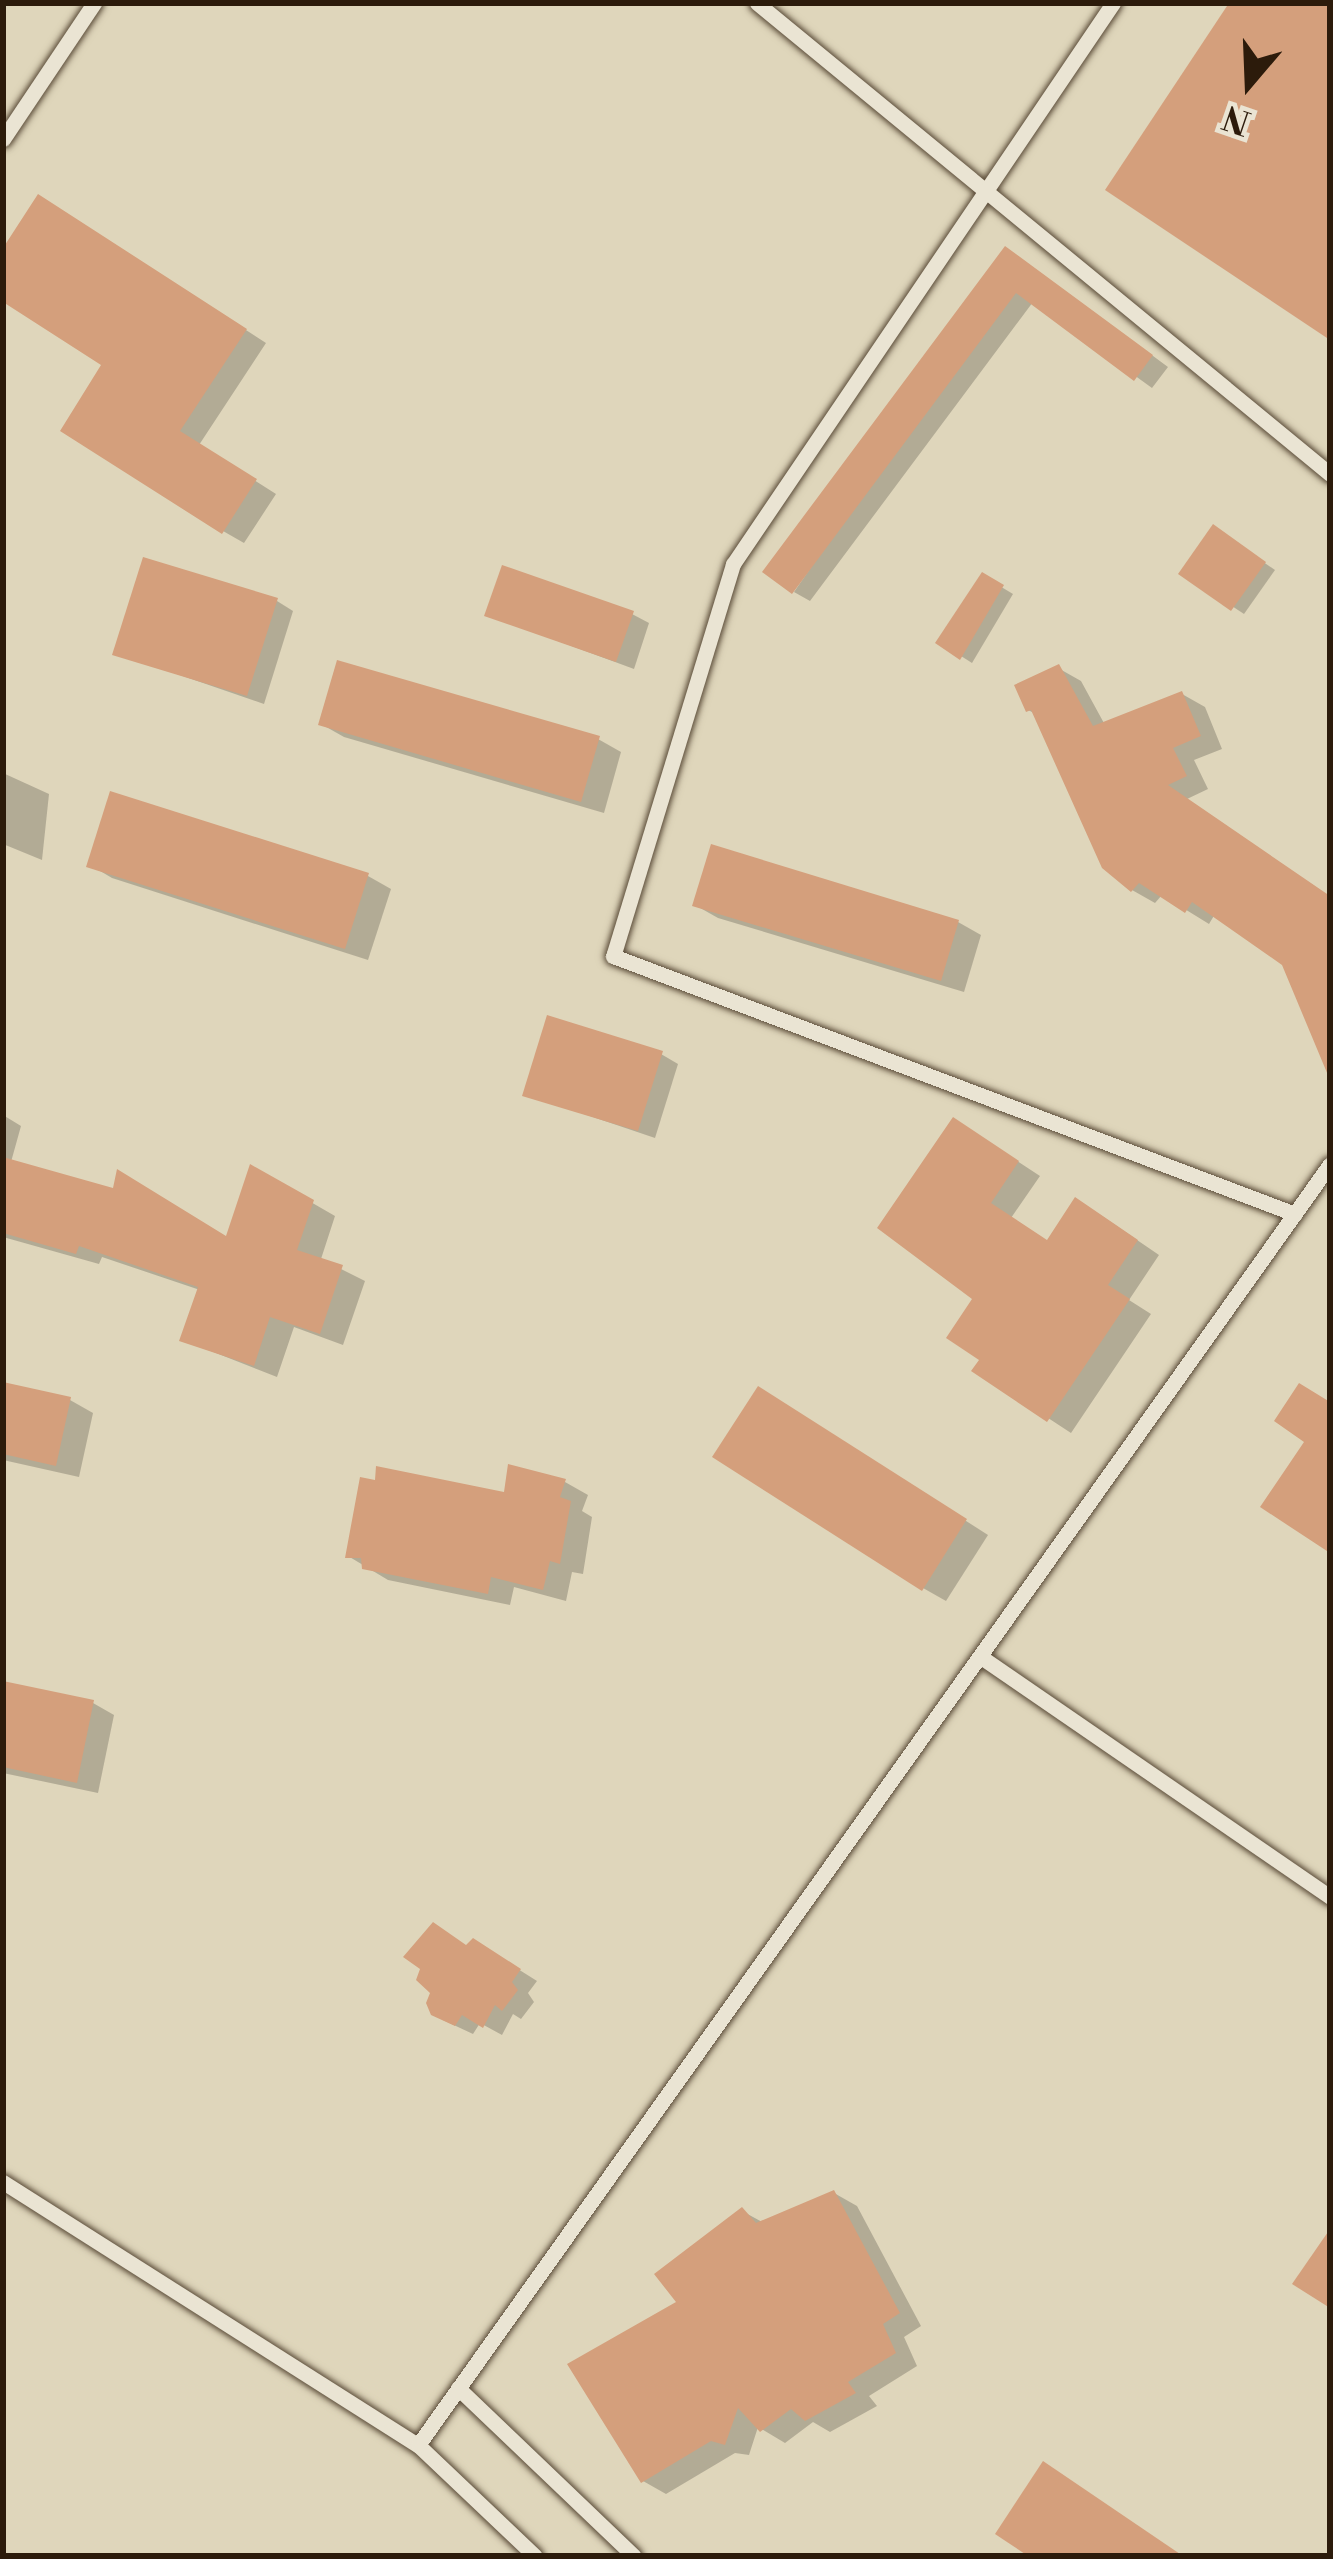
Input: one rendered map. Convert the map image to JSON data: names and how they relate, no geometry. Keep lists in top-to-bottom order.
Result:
{
  "north": "bottom"
}
